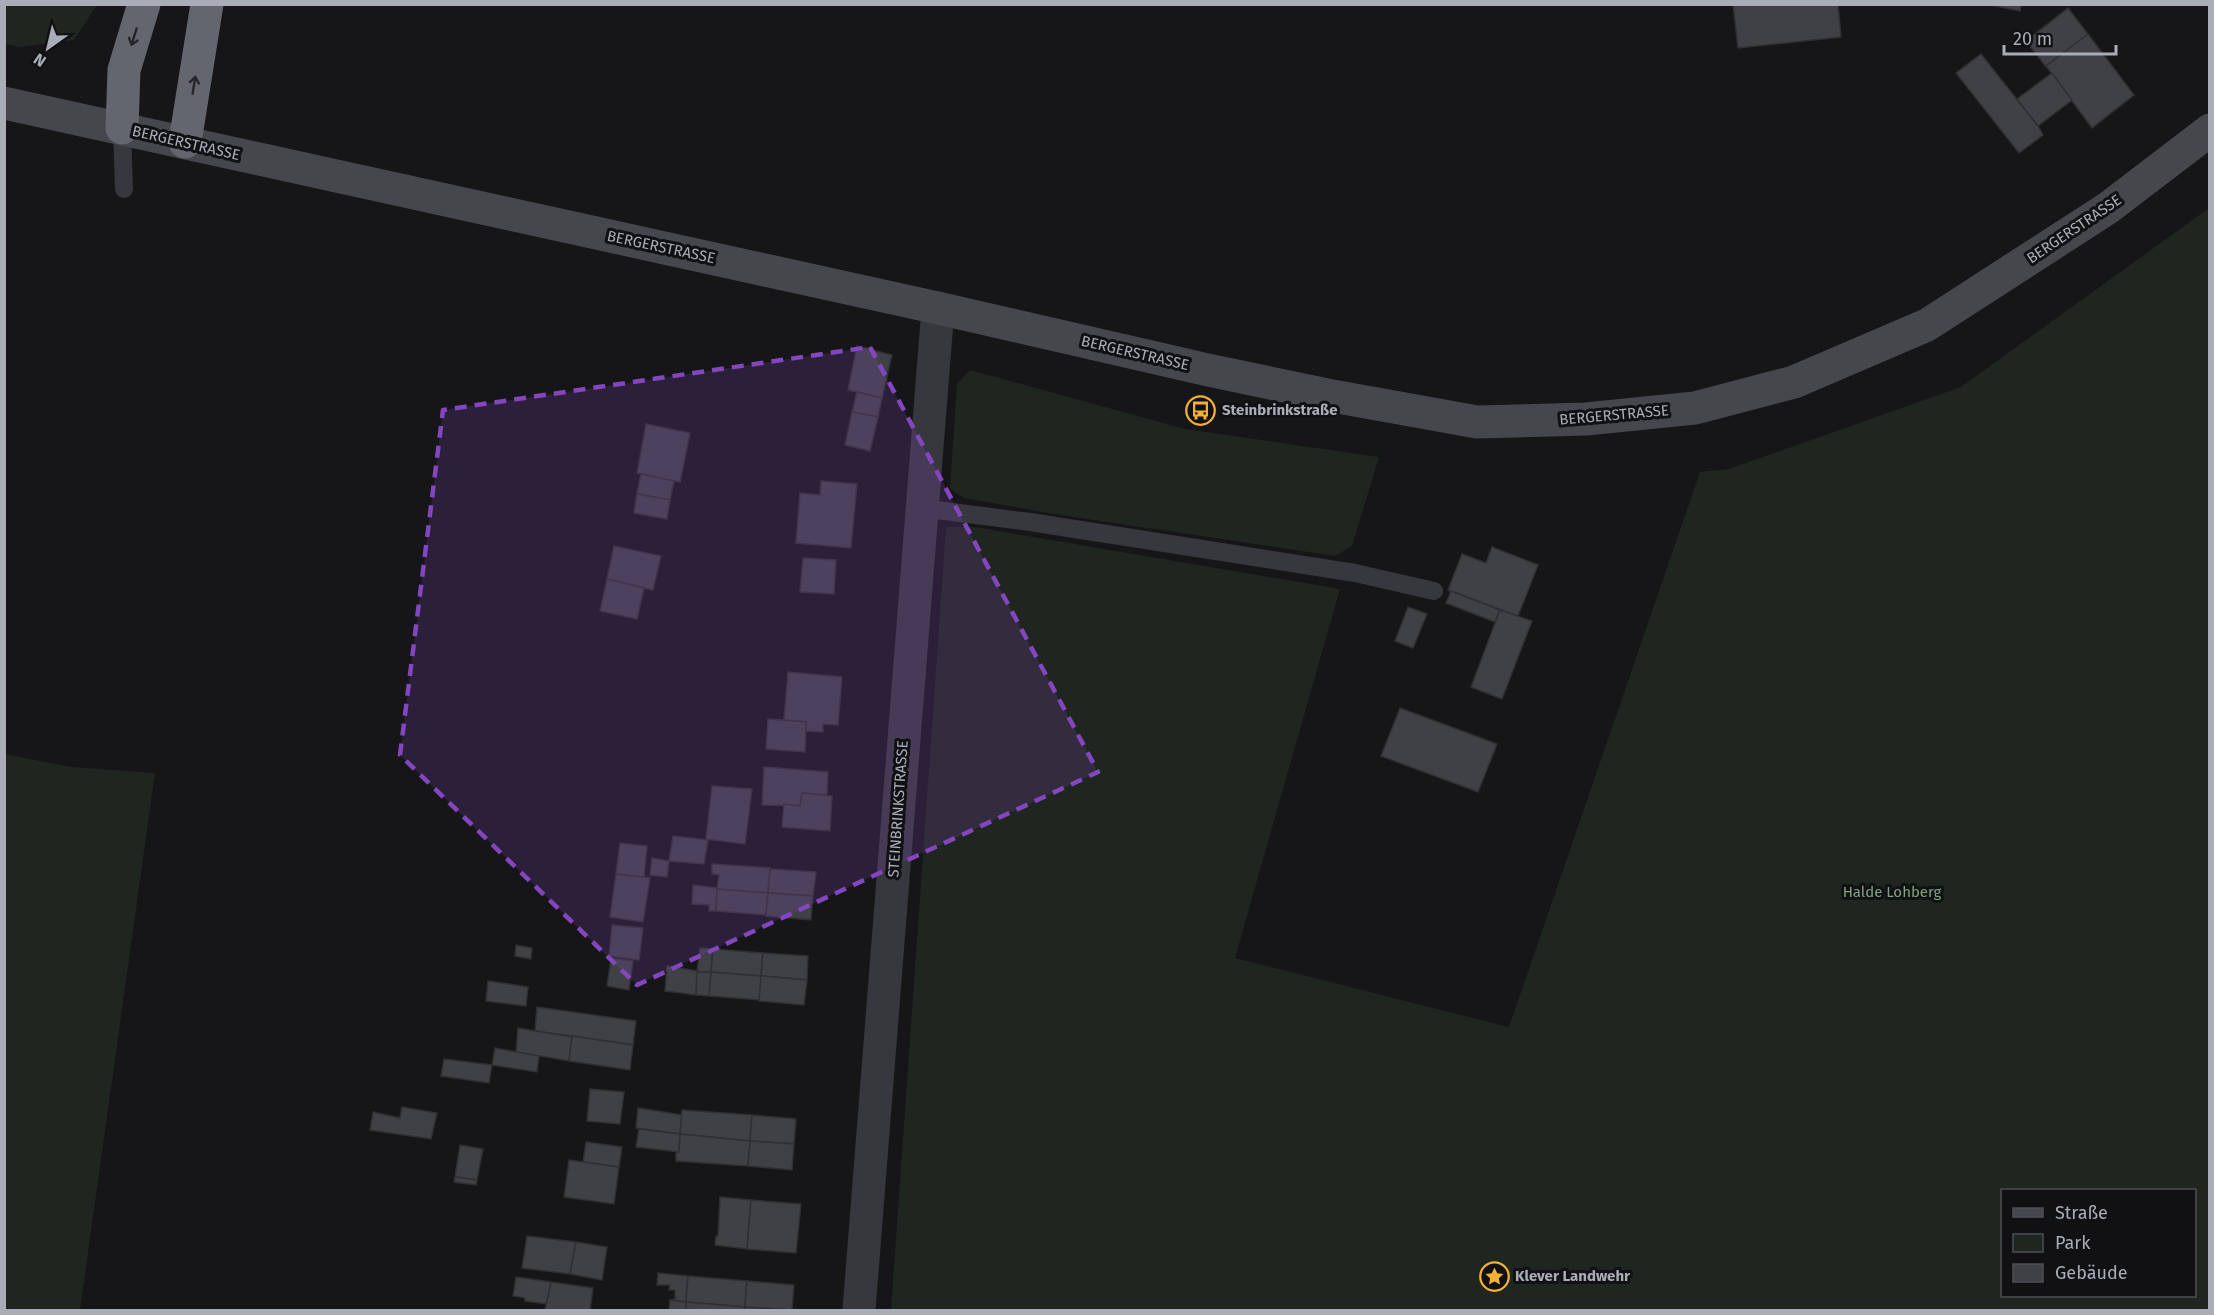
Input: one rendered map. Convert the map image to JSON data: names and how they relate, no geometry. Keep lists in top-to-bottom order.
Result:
{
  "streets": {
    "main road": ["BERGERSTRASSE"],
    "street": ["STEINBRINKSTRASSE"]
  },
  "crossings": [
    ["BERGERSTRASSE", "STEINBRINKSTRASSE"]
  ],
  "parks": ["Halde Lohberg"],
  "places": {
    "bus stop": ["Steinbrinkstraße"],
    "place": ["Klever Landwehr"]
  },
  "legend": ["Straße", "Park", "Gebäude"],
  "scale_bar": "20 m",
  "north": "bottom left"
}
